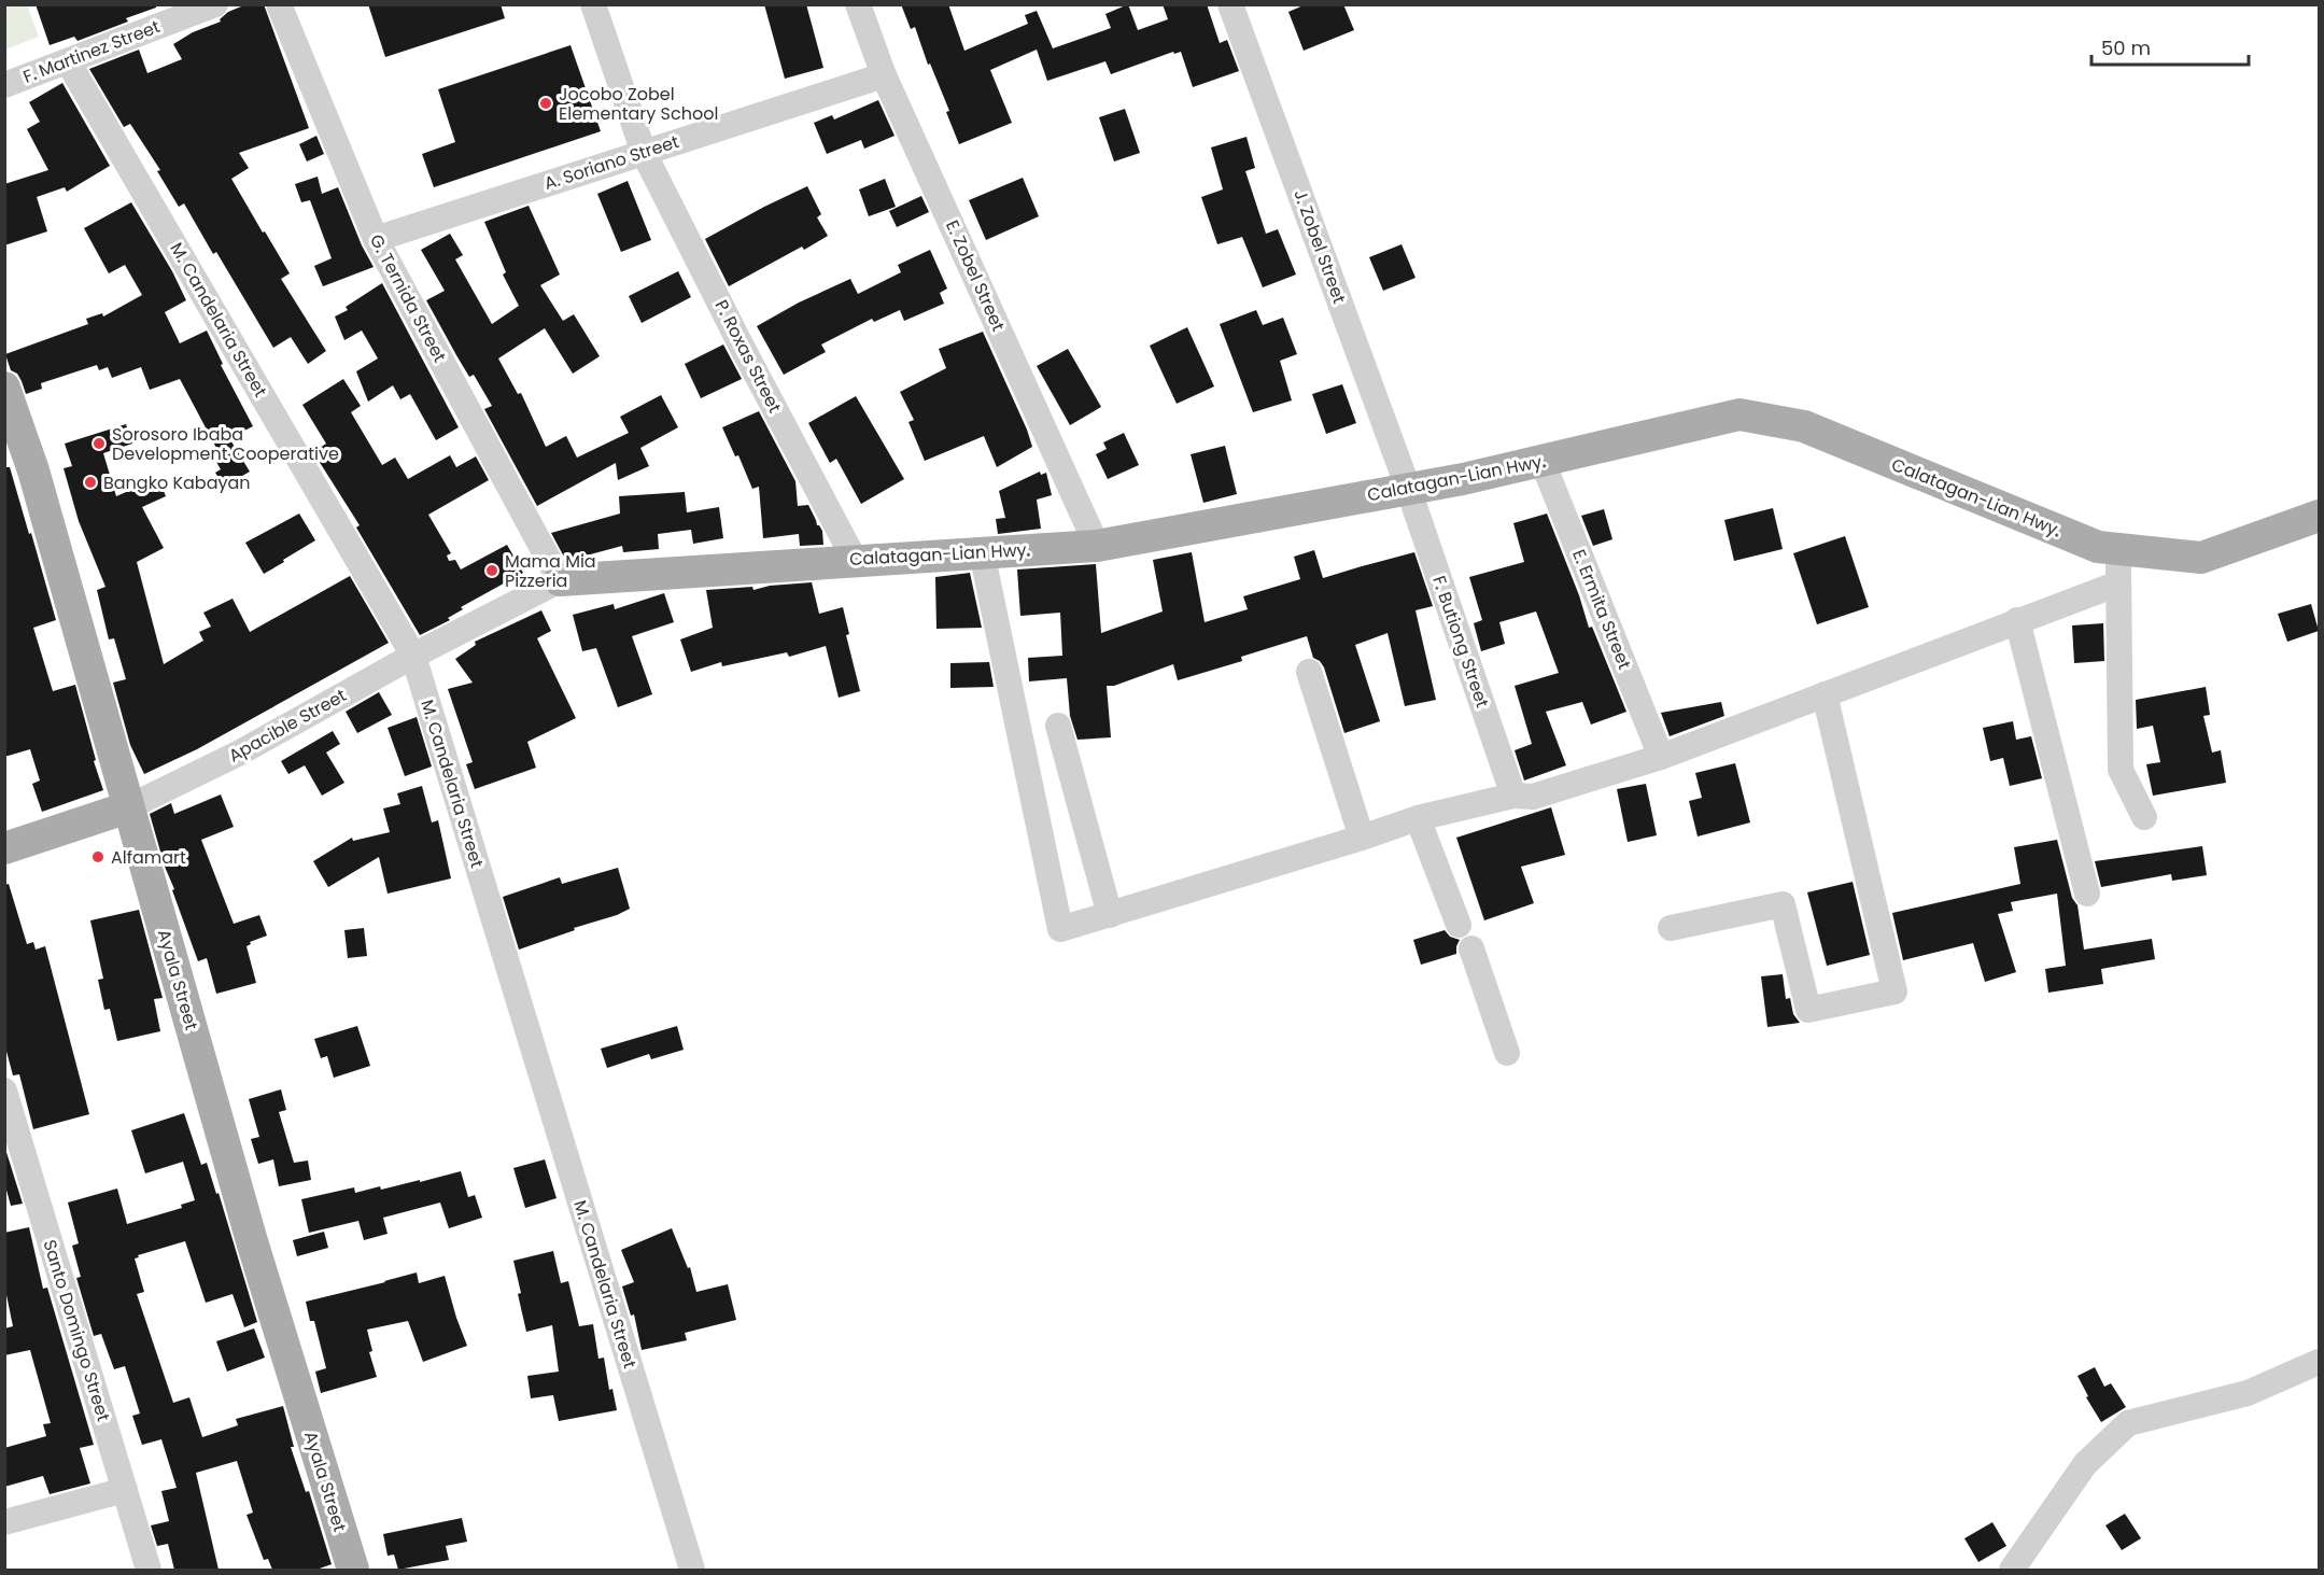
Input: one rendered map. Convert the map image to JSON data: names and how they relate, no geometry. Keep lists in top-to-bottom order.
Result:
{
  "streets": {
    "main road": ["Calatagan-Lian Hwy.", "Apacible Street", "Ayala Street"],
    "street": [
      "F. Martinez Street",
      "A. Soriano Street",
      "J. Zobel Street",
      "E. Zobel Street",
      "G. Ternida Street",
      "M. Candelaria Street",
      "P. Roxas Street",
      "E. Ermita Street",
      "F. Butiong Street",
      "Santo Domingo Street"
    ]
  },
  "crossings": [
    ["F. Martinez Street", "M. Candelaria Street"],
    ["A. Soriano Street", "E. Zobel Street"],
    ["A. Soriano Street", "G. Ternida Street"],
    ["A. Soriano Street", "P. Roxas Street"],
    ["J. Zobel Street", "Calatagan-Lian Hwy."],
    ["J. Zobel Street", "F. Butiong Street"],
    ["E. Zobel Street", "Calatagan-Lian Hwy."],
    ["G. Ternida Street", "Calatagan-Lian Hwy."],
    ["G. Ternida Street", "Apacible Street"],
    ["M. Candelaria Street", "Apacible Street"],
    ["P. Roxas Street", "Calatagan-Lian Hwy."],
    ["Calatagan-Lian Hwy.", "E. Ermita Street"],
    ["Calatagan-Lian Hwy.", "F. Butiong Street"],
    ["Calatagan-Lian Hwy.", "Apacible Street"],
    ["Apacible Street", "Ayala Street"]
  ],
  "places": [
    "Jocobo Zobel Elementary School",
    "Sorosoro Ibaba Development Cooperative",
    "Bangko Kabayan",
    "Mama Mia Pizzeria",
    "Alfamart"
  ],
  "scale_bar": "50 m"
}
